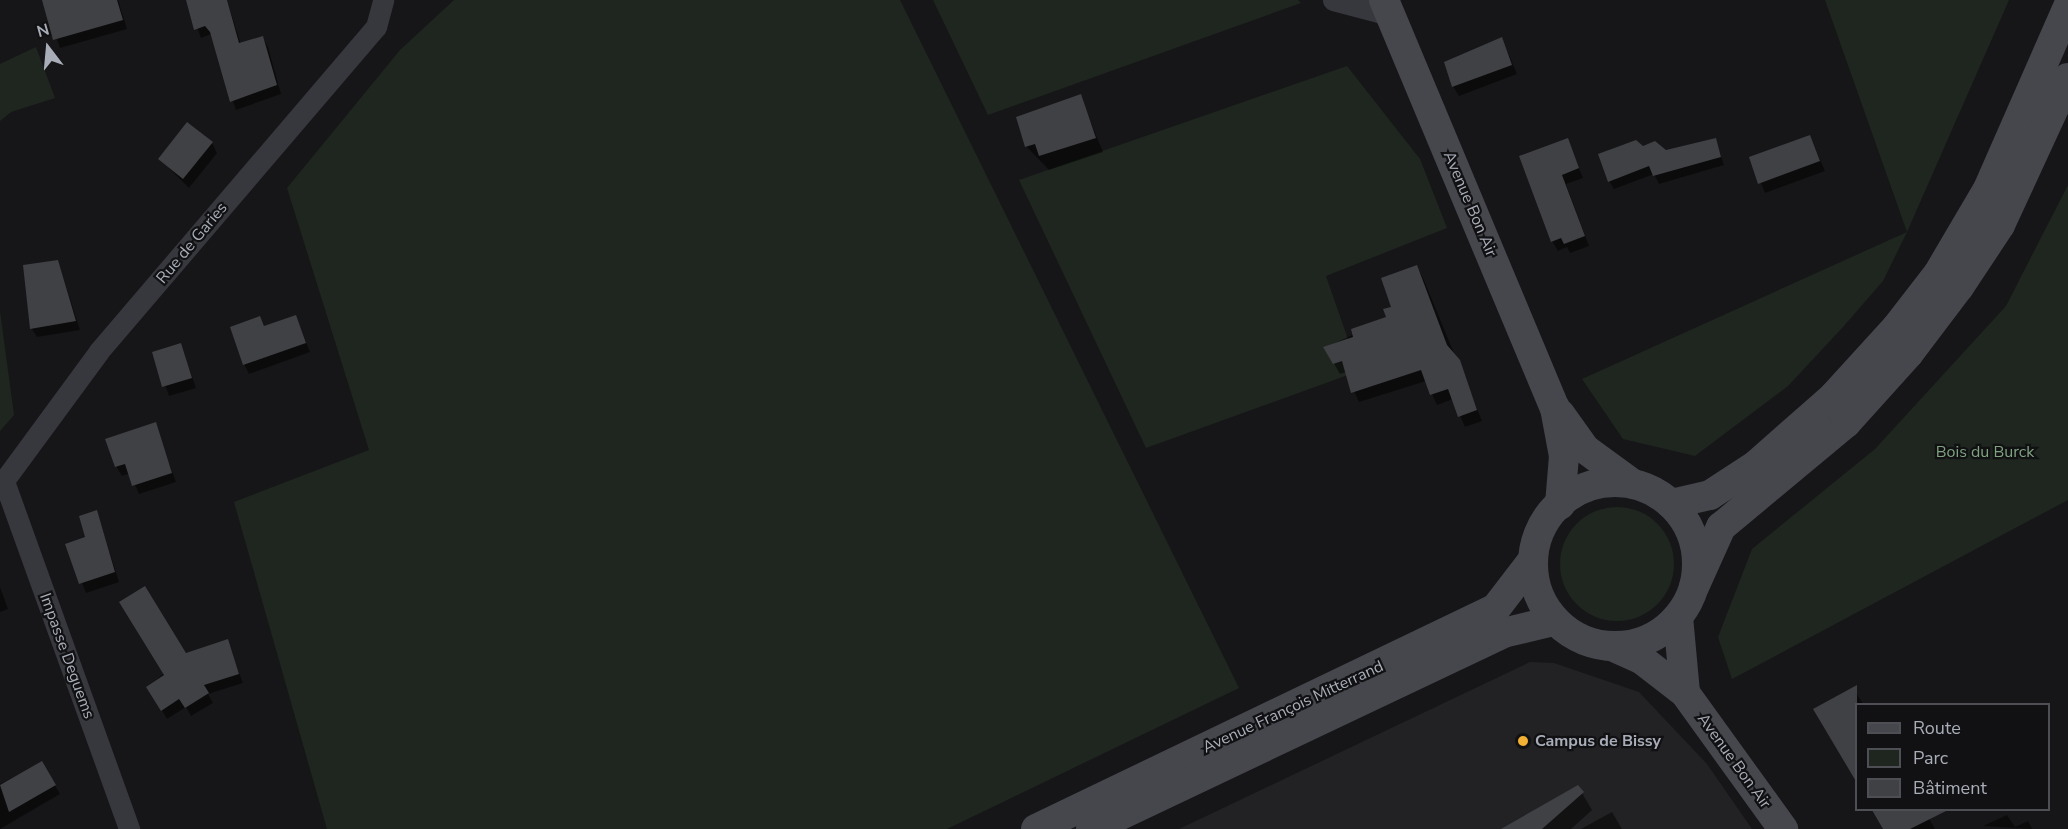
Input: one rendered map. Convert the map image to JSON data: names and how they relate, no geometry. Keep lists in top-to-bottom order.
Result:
{
  "streets": {
    "main road": ["Avenue Bon Air", "Avenue François Mitterrand"],
    "street": ["Rue de Garies", "Impasse Deguems"]
  },
  "crossings": [
    ["Avenue Bon Air", "Avenue François Mitterrand"],
    ["Rue de Garies", "Impasse Deguems"]
  ],
  "parks": ["Bois du Burck"],
  "places": ["Campus de Bissy"],
  "legend": ["Route", "Parc", "Bâtiment"],
  "north": "top"
}
